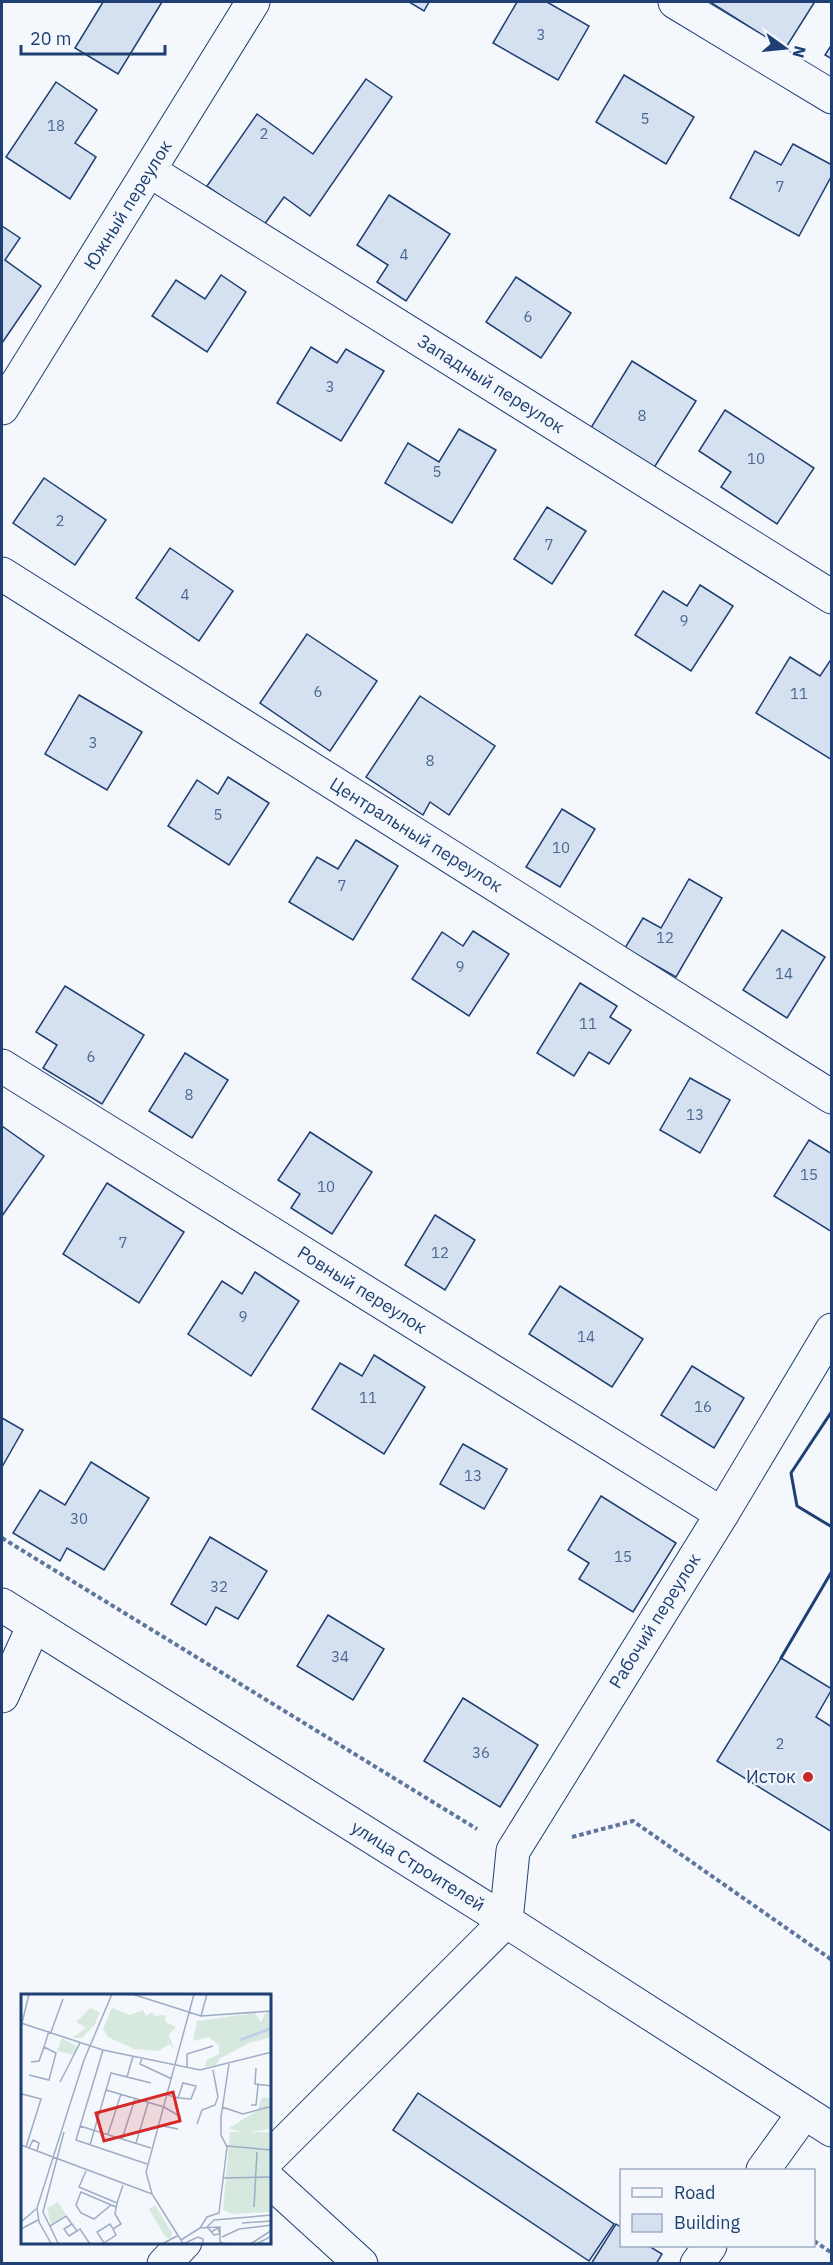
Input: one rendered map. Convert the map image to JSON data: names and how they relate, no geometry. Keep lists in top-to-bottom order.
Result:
{
  "streets": {
    "street": [
      "Южный переулок",
      "Западный переулок",
      "Центральный переулок",
      "Ровный переулок",
      "Рабочий переулок",
      "улица Строителей"
    ]
  },
  "crossings": [
    ["Южный переулок", "Западный переулок"],
    ["Ровный переулок", "Рабочий переулок"],
    ["Рабочий переулок", "улица Строителей"]
  ],
  "places": ["Исток"],
  "house_numbers": [
    "3",
    "5",
    "18",
    "2",
    "7",
    "4",
    "6",
    "3",
    "8",
    "10",
    "5",
    "2",
    "7",
    "4",
    "9",
    "6",
    "11",
    "3",
    "8",
    "5",
    "10",
    "7",
    "12",
    "9",
    "14",
    "11",
    "6",
    "8",
    "13",
    "15",
    "10",
    "7",
    "12",
    "9",
    "14",
    "11",
    "16",
    "13",
    "30",
    "15",
    "32",
    "34",
    "2",
    "36"
  ],
  "legend": ["Road", "Building"],
  "scale_bar": "20 m",
  "north": "right"
}
